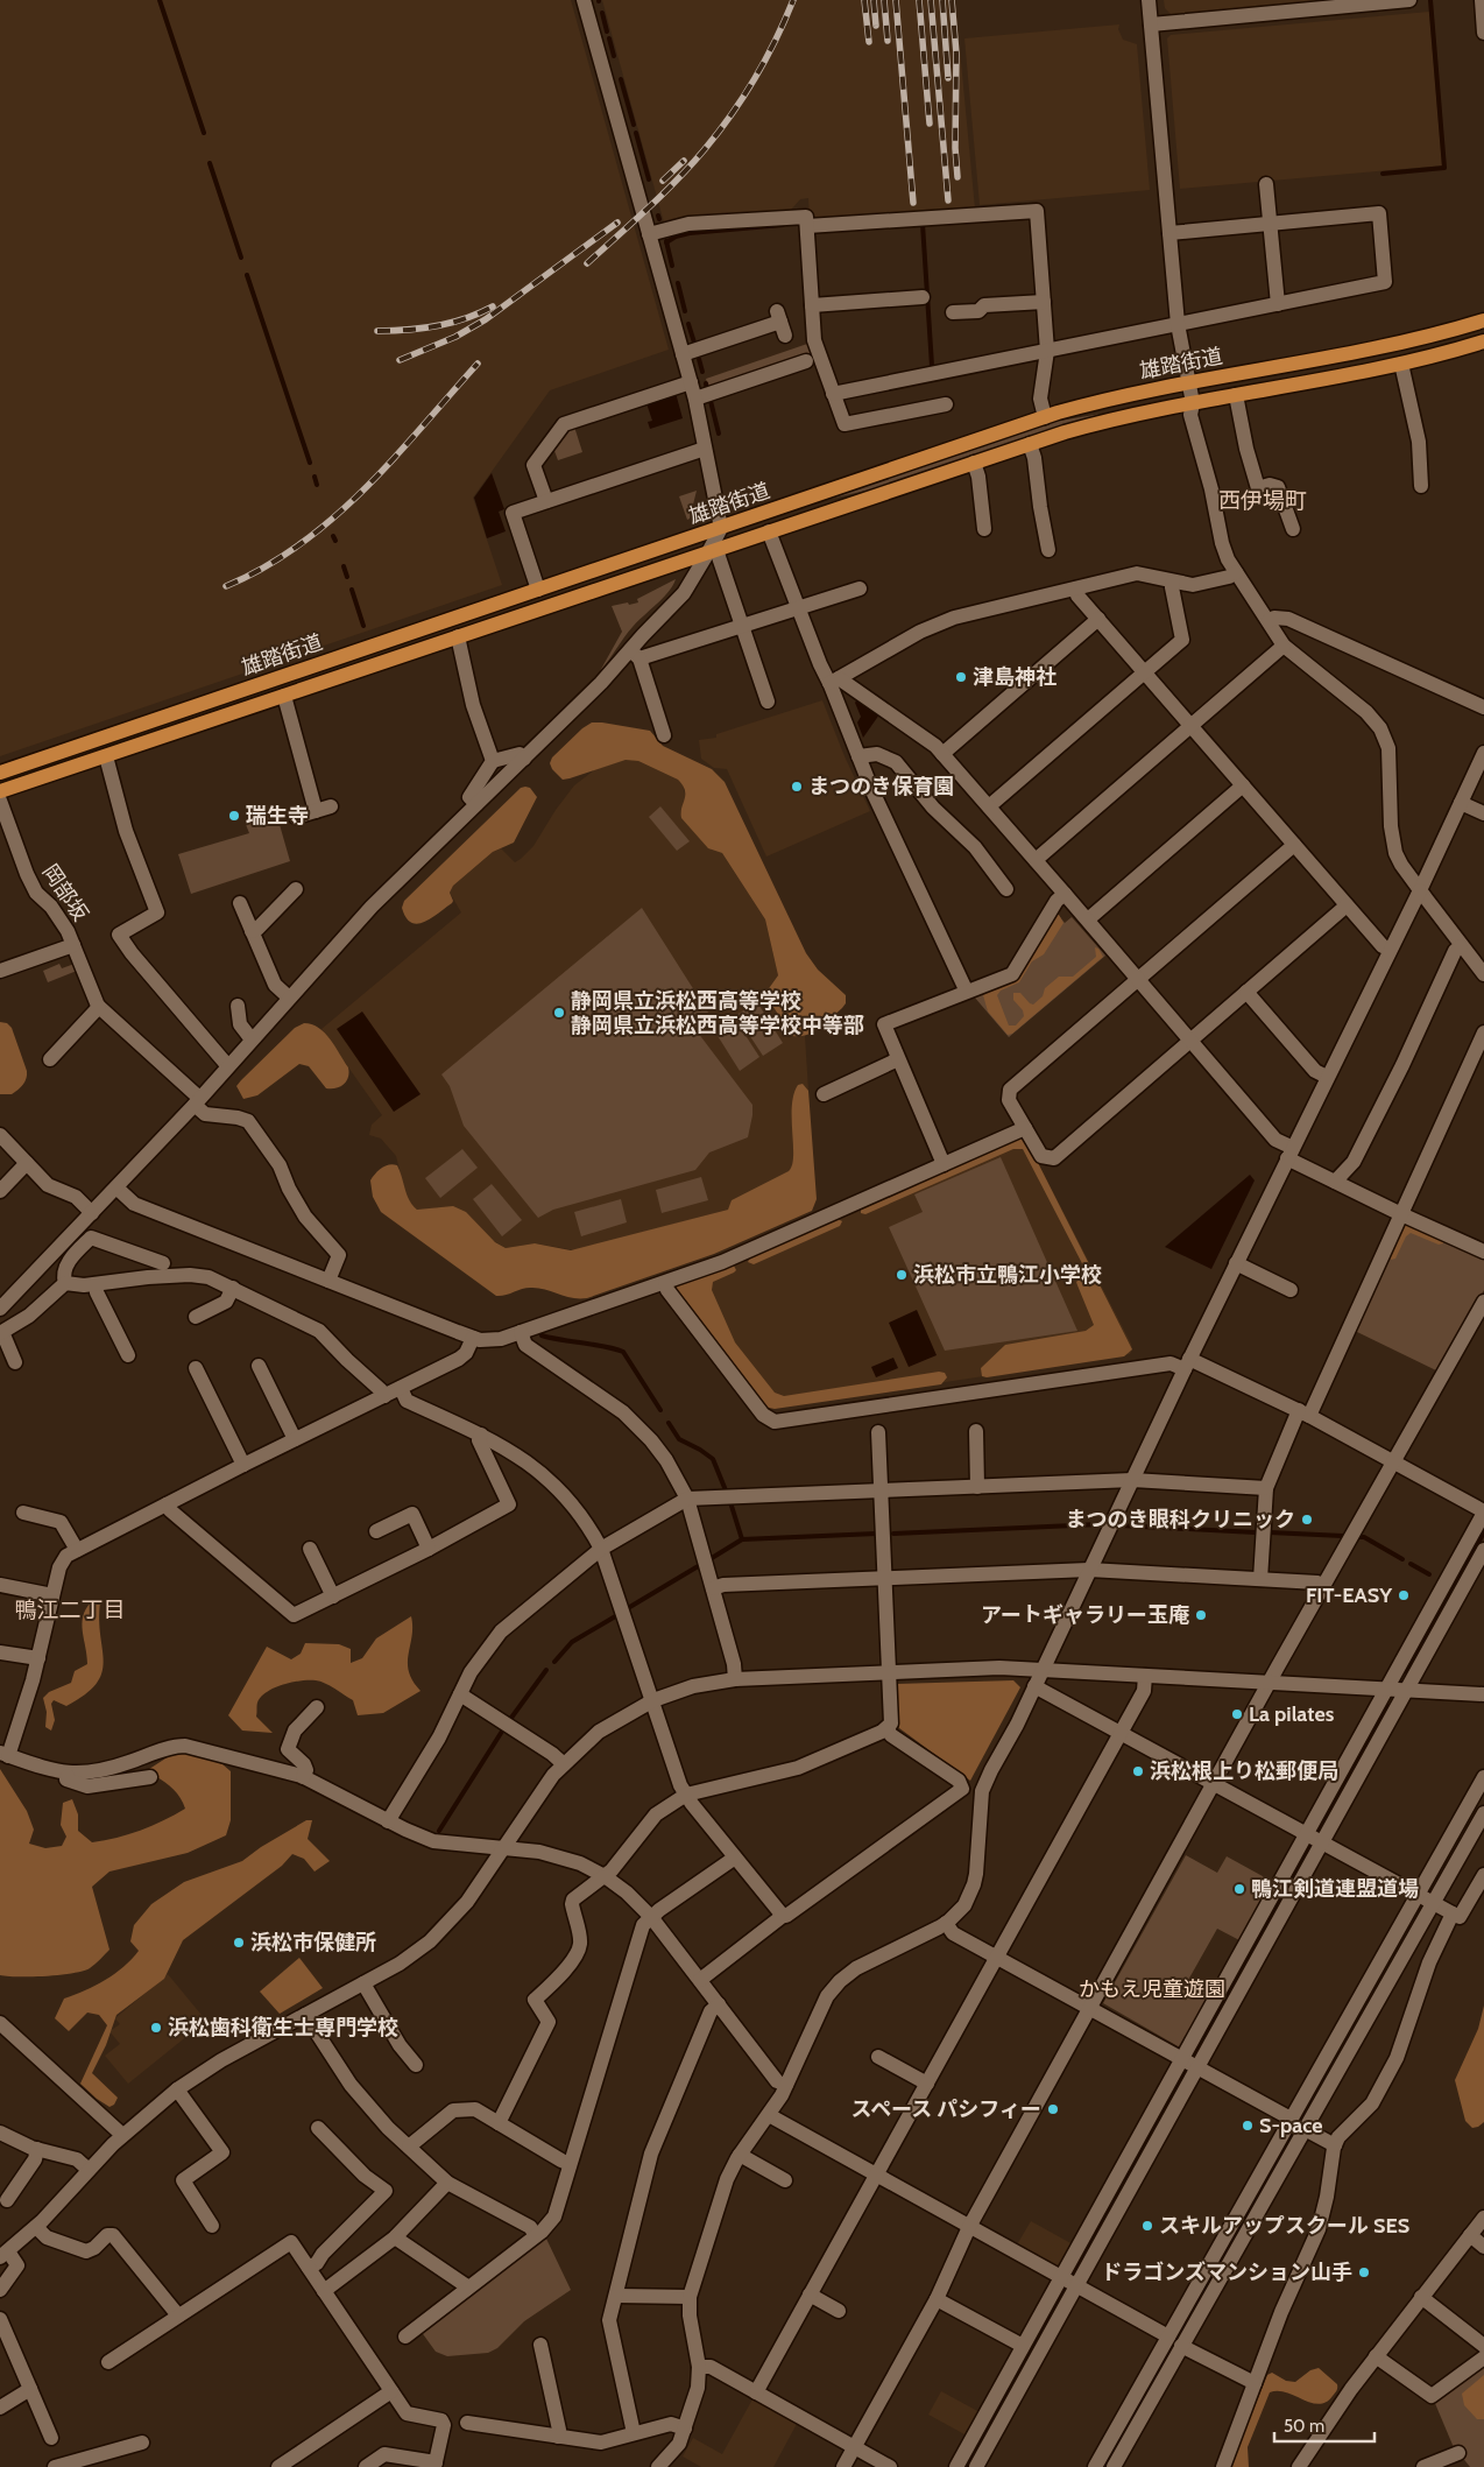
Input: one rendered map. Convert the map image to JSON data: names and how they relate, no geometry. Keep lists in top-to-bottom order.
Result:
{
  "streets": {
    "main road": ["雄踏街道"],
    "street": ["岡部坂"]
  },
  "districts": ["西伊場町", "鴨江二丁目"],
  "parks": ["かもえ児童遊園"],
  "places": [
    "津島神社",
    "まつのき保育園",
    "瑞生寺",
    "静岡県立浜松西高等学校 静岡県立浜松西高等学校中等部",
    "浜松市立鴨江小学校",
    "まつのき眼科クリニック",
    "FIT-EASY",
    "アートギャラリー玉庵",
    "La pilates",
    "浜松根上り松郵便局",
    "鴨江剣道連盟道場",
    "浜松市保健所",
    "浜松歯科衛生士専門学校",
    "スペース パシフィー",
    "S-pace",
    "スキルアップスクール SES",
    "ドラゴンズマンション山手"
  ],
  "scale_bar": "50 m"
}
